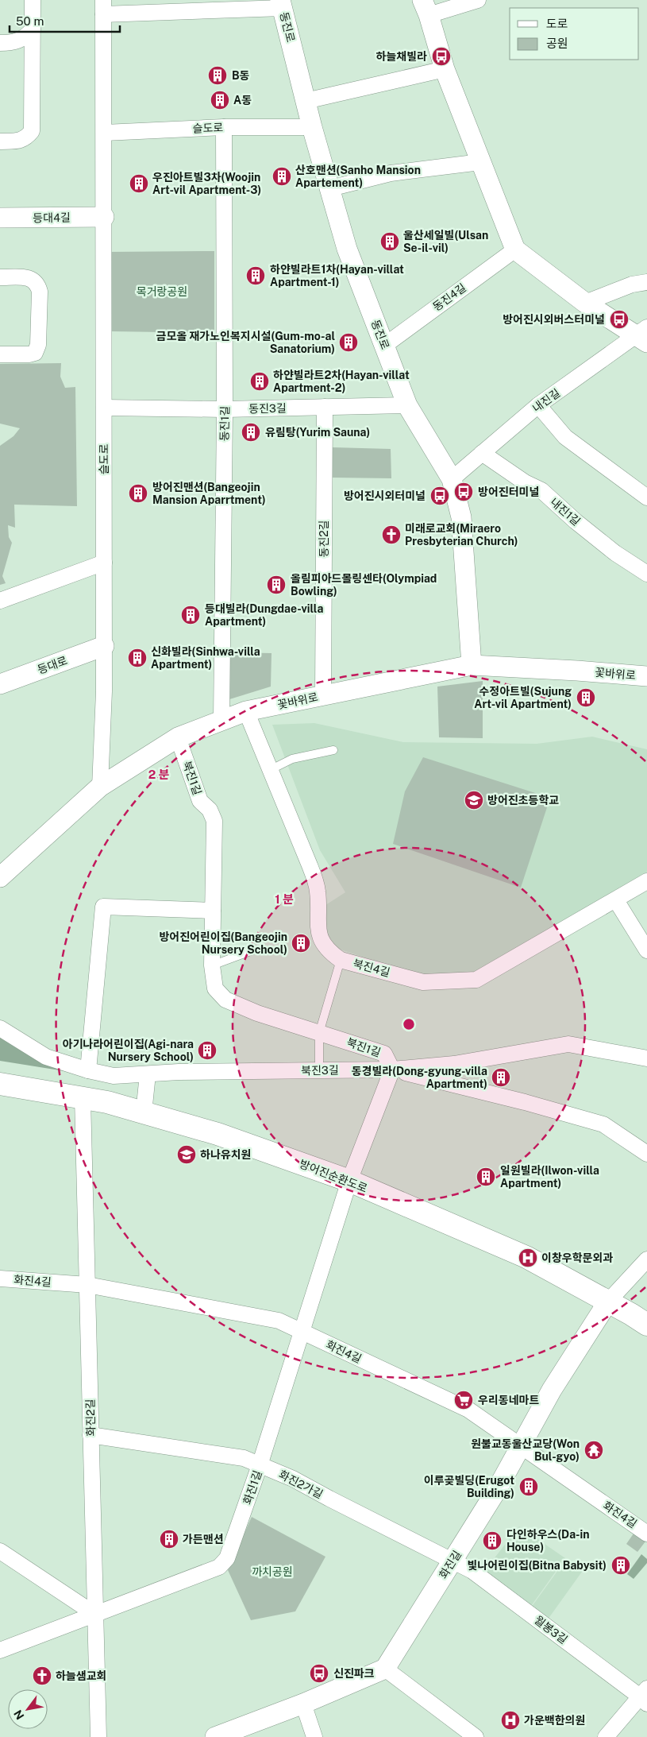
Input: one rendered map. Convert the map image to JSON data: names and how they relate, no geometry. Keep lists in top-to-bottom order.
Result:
{
  "streets": {
    "main road": ["방어진순환도로"],
    "street": [
      "동진로",
      "슬도로",
      "등대4길",
      "동진4길",
      "내진길",
      "동진3길",
      "동진1길",
      "내진1길",
      "동진2길",
      "등대로",
      "꽃바위로",
      "북진1길",
      "북진4길",
      "북진3길",
      "화진4길",
      "화진2길",
      "화진2가길",
      "화진1길",
      "화진길",
      "월봉3길"
    ]
  },
  "crossings": [
    ["동진로", "슬도로"],
    ["동진로", "동진4길"],
    ["동진로", "내진길"],
    ["동진로", "동진3길"],
    ["동진로", "꽃바위로"],
    ["슬도로", "등대4길"],
    ["슬도로", "동진3길"],
    ["슬도로", "동진1길"],
    ["슬도로", "등대로"],
    ["슬도로", "꽃바위로"],
    ["내진길", "내진1길"],
    ["동진3길", "동진1길"],
    ["동진3길", "동진2길"],
    ["동진1길", "꽃바위로"],
    ["동진2길", "꽃바위로"],
    ["꽃바위로", "북진1길"],
    ["꽃바위로", "북진4길"],
    ["북진1길", "북진3길"],
    ["북진1길", "화진1길"],
    ["북진3길", "화진1길"],
    ["방어진순환도로", "화진2길"],
    ["방어진순환도로", "화진1길"],
    ["방어진순환도로", "화진길"],
    ["화진4길", "화진2길"],
    ["화진4길", "화진1길"],
    ["화진4길", "화진길"],
    ["화진2길", "화진2가길"],
    ["화진2길", "화진1길"],
    ["화진2가길", "화진1길"],
    ["화진2가길", "화진길"],
    ["화진2가길", "월봉3길"],
    ["화진길", "월봉3길"]
  ],
  "parks": ["목거랑공원", "까치공원"],
  "places": {
    "bus stop": [
      "하늘채빌라",
      "방어진시외버스터미널",
      "방어진터미널",
      "방어진시외터미널",
      "신진파크"
    ],
    "building": [
      "B동",
      "A동",
      "산호맨션(Sanho Mansion Apartement)",
      "우진아트빌3차(Woojin Art-vil Apartment-3)",
      "울산세일빌(Ulsan Se-il-vil)",
      "하얀빌라트1차(Hayan-villat Apartment-1)",
      "금모올 재가노인복지시설(Gum-mo-al Sanatorium)",
      "하얀빌라트2차(Hayan-villat Apartment-2)",
      "유림탕(Yurim Sauna)",
      "방어진맨션(Bangeojin Mansion Aparrtment)",
      "올림피아드볼링센타(Olympiad Bowling)",
      "등대빌라(Dungdae-villa Apartment)",
      "신화빌라(Sinhwa-villa Apartment)",
      "수정아트빌(Sujung Art-vil Apartment)",
      "방어진어린이집(Bangeojin Nursery School)",
      "아기나라어린이집(Agi-nara Nursery School)",
      "동경빌라(Dong-gyung-villa Apartment)",
      "일원빌라(Ilwon-villa Apartment)",
      "이루곶빌딩(Erugot Building)",
      "가든맨션",
      "다인하우스(Da-in House)",
      "빛나어린이집(Bitna Babysit)"
    ],
    "church": ["미래로교회(Miraero Presbyterian Church)", "하늘샘교회"],
    "school or university": ["방어진초등학교", "하나유치원"],
    "hospital": ["이창우학문외과", "가운백한의원"],
    "supermarket": ["우리동네마트"],
    "temple": ["원불교동울산교당(Won Bul-gyo)"]
  },
  "legend": ["도로", "공원"],
  "scale_bar": "50 m",
  "north": "bottom left",
  "rings": ["2 분", "1 분"]
}
